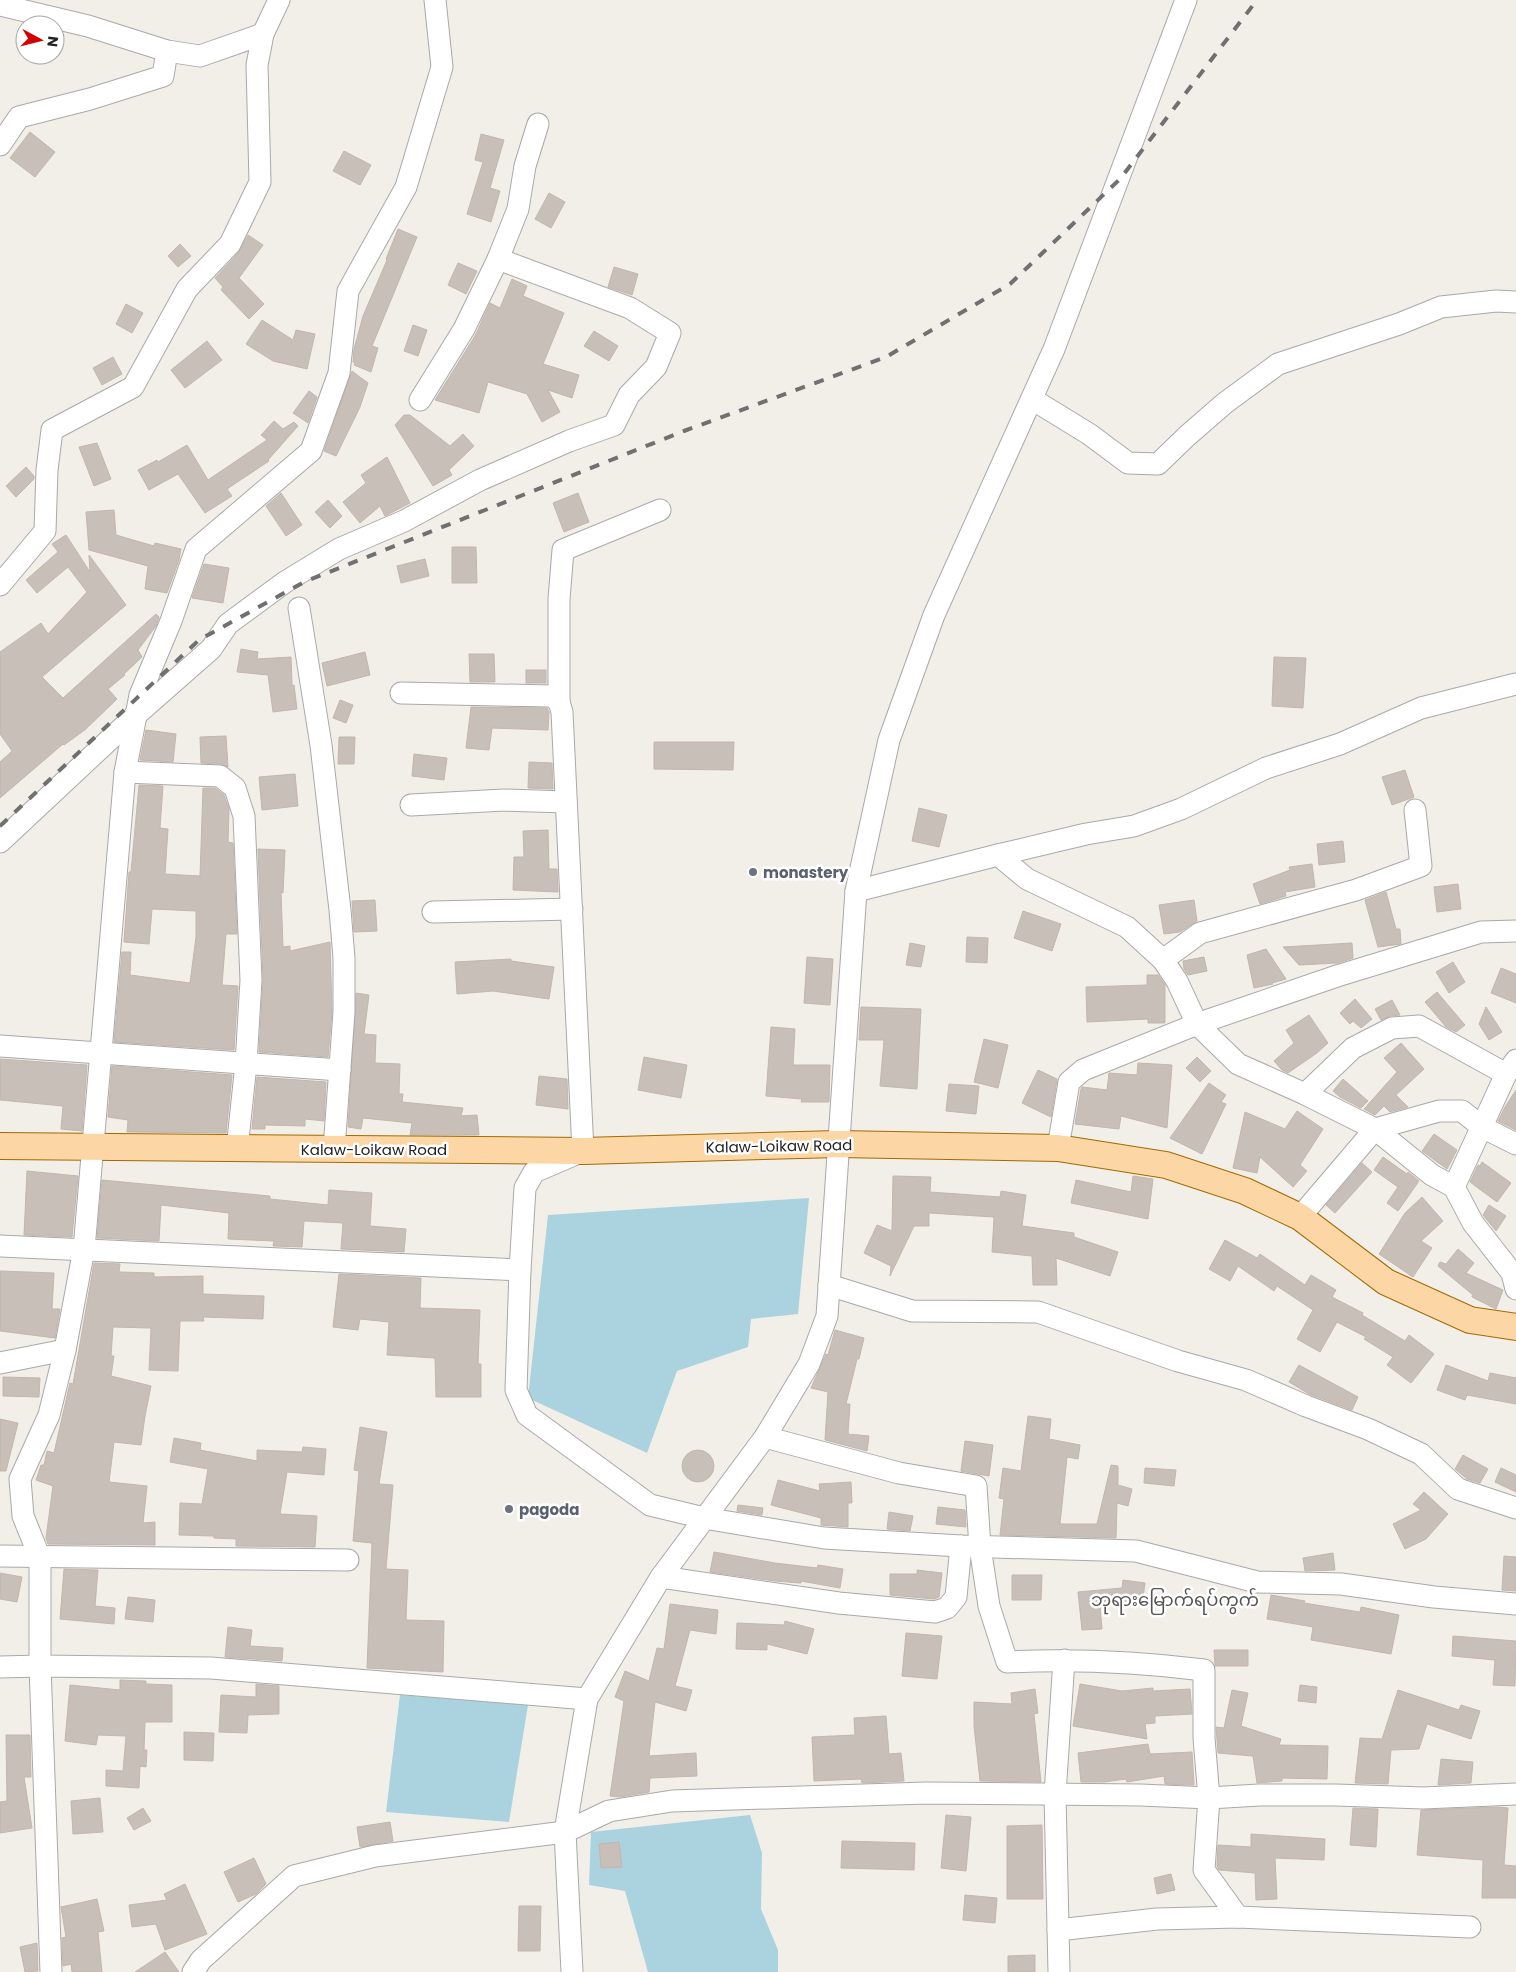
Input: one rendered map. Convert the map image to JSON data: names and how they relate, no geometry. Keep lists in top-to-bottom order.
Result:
{
  "streets": {
    "main road": ["Kalaw-Loikaw Road"]
  },
  "districts": ["ဘုရားမြောက်ရပ်ကွက်"],
  "places": ["monastery", "pagoda"],
  "north": "right"
}
